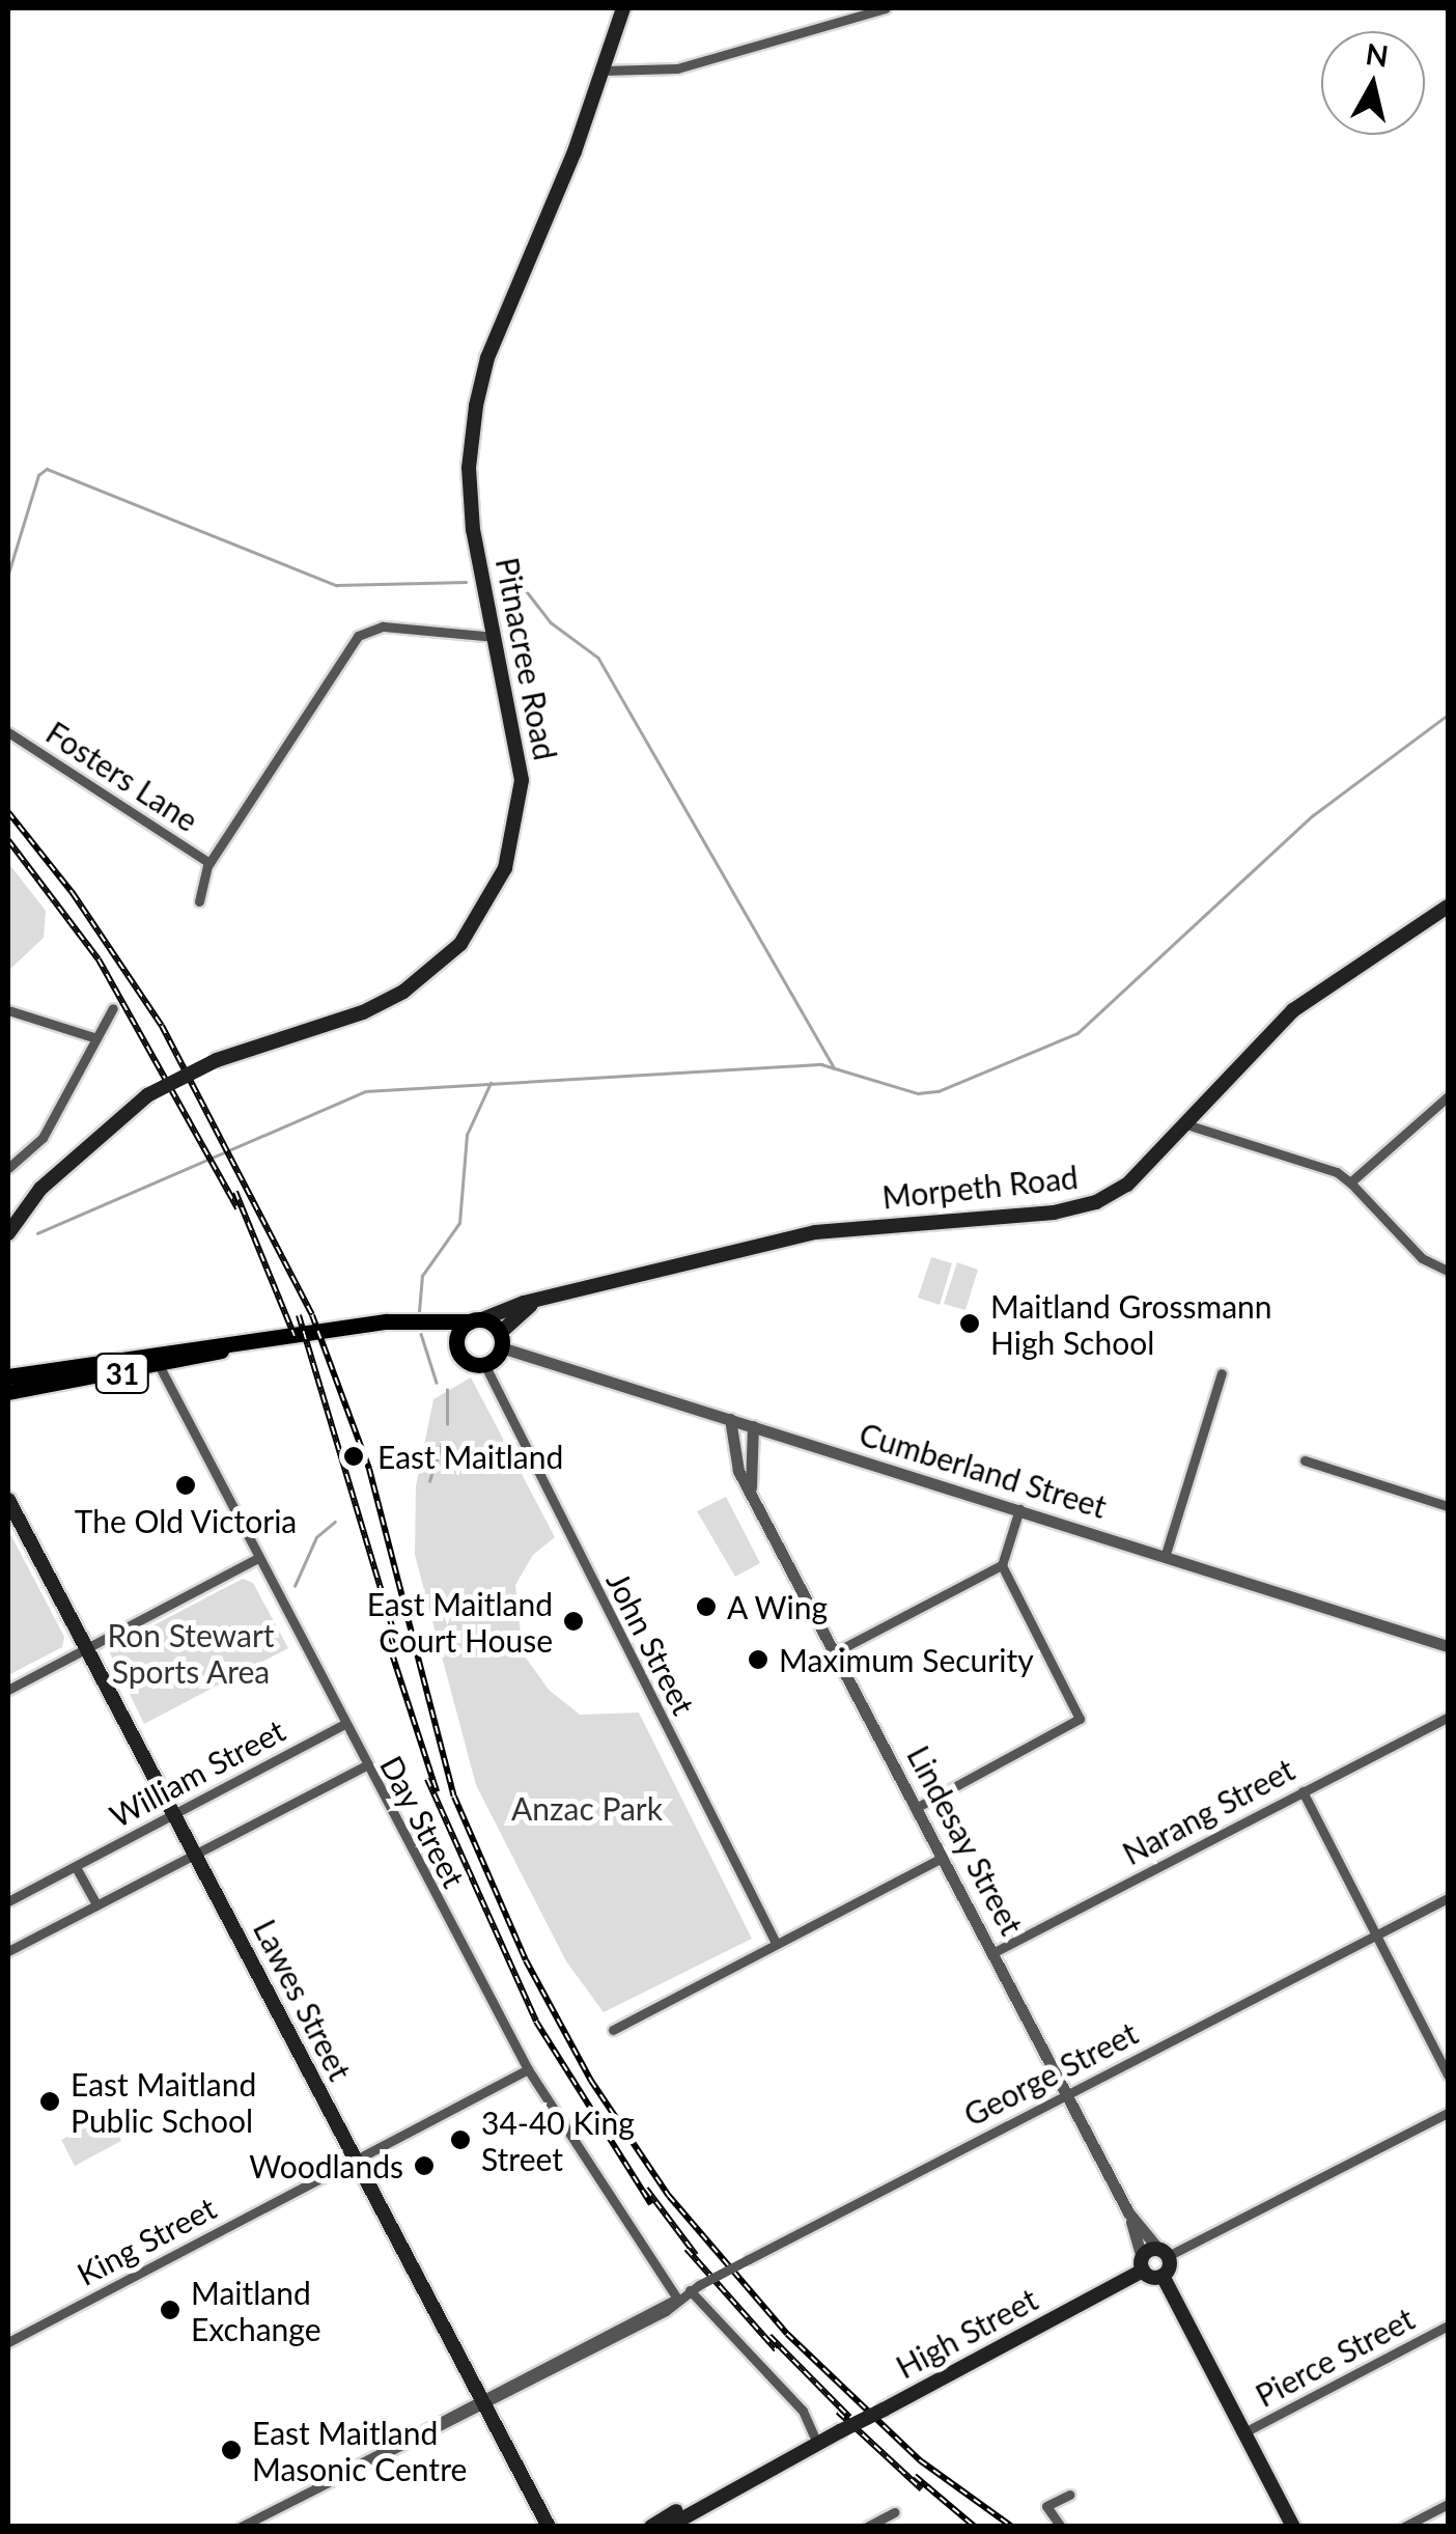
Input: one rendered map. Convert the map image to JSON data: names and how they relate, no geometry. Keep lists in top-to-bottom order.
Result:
{
  "streets": {
    "main road": [
      "Pitnacree Road",
      "Morpeth Road",
      "31",
      "Lawes Street",
      "High Street"
    ],
    "street": [
      "Fosters Lane",
      "Cumberland Street",
      "John Street",
      "William Street",
      "Narang Street",
      "Day Street",
      "Lindesay Street",
      "George Street",
      "King Street",
      "Pierce Street"
    ]
  },
  "crossings": [
    ["Morpeth Road", "31"],
    ["Morpeth Road", "Cumberland Street"],
    ["31", "Cumberland Street"],
    ["31", "John Street"],
    ["31", "Day Street"],
    ["Cumberland Street", "Lindesay Street"],
    ["William Street", "Day Street"],
    ["William Street", "Lawes Street"],
    ["Narang Street", "Lindesay Street"],
    ["Day Street", "George Street"],
    ["Day Street", "King Street"],
    ["Lindesay Street", "George Street"],
    ["Lindesay Street", "High Street"],
    ["Lawes Street", "George Street"],
    ["Lawes Street", "King Street"]
  ],
  "parks": ["Ron Stewart Sports Area", "Anzac Park"],
  "places": [
    "Maitland Grossmann High School",
    "East Maitland",
    "The Old Victoria",
    "A Wing",
    "East Maitland Court House",
    "Maximum Security",
    "East Maitland Public School",
    "34-40 King Street",
    "Woodlands",
    "Maitland Exchange",
    "East Maitland Masonic Centre"
  ],
  "north": "top"
}
